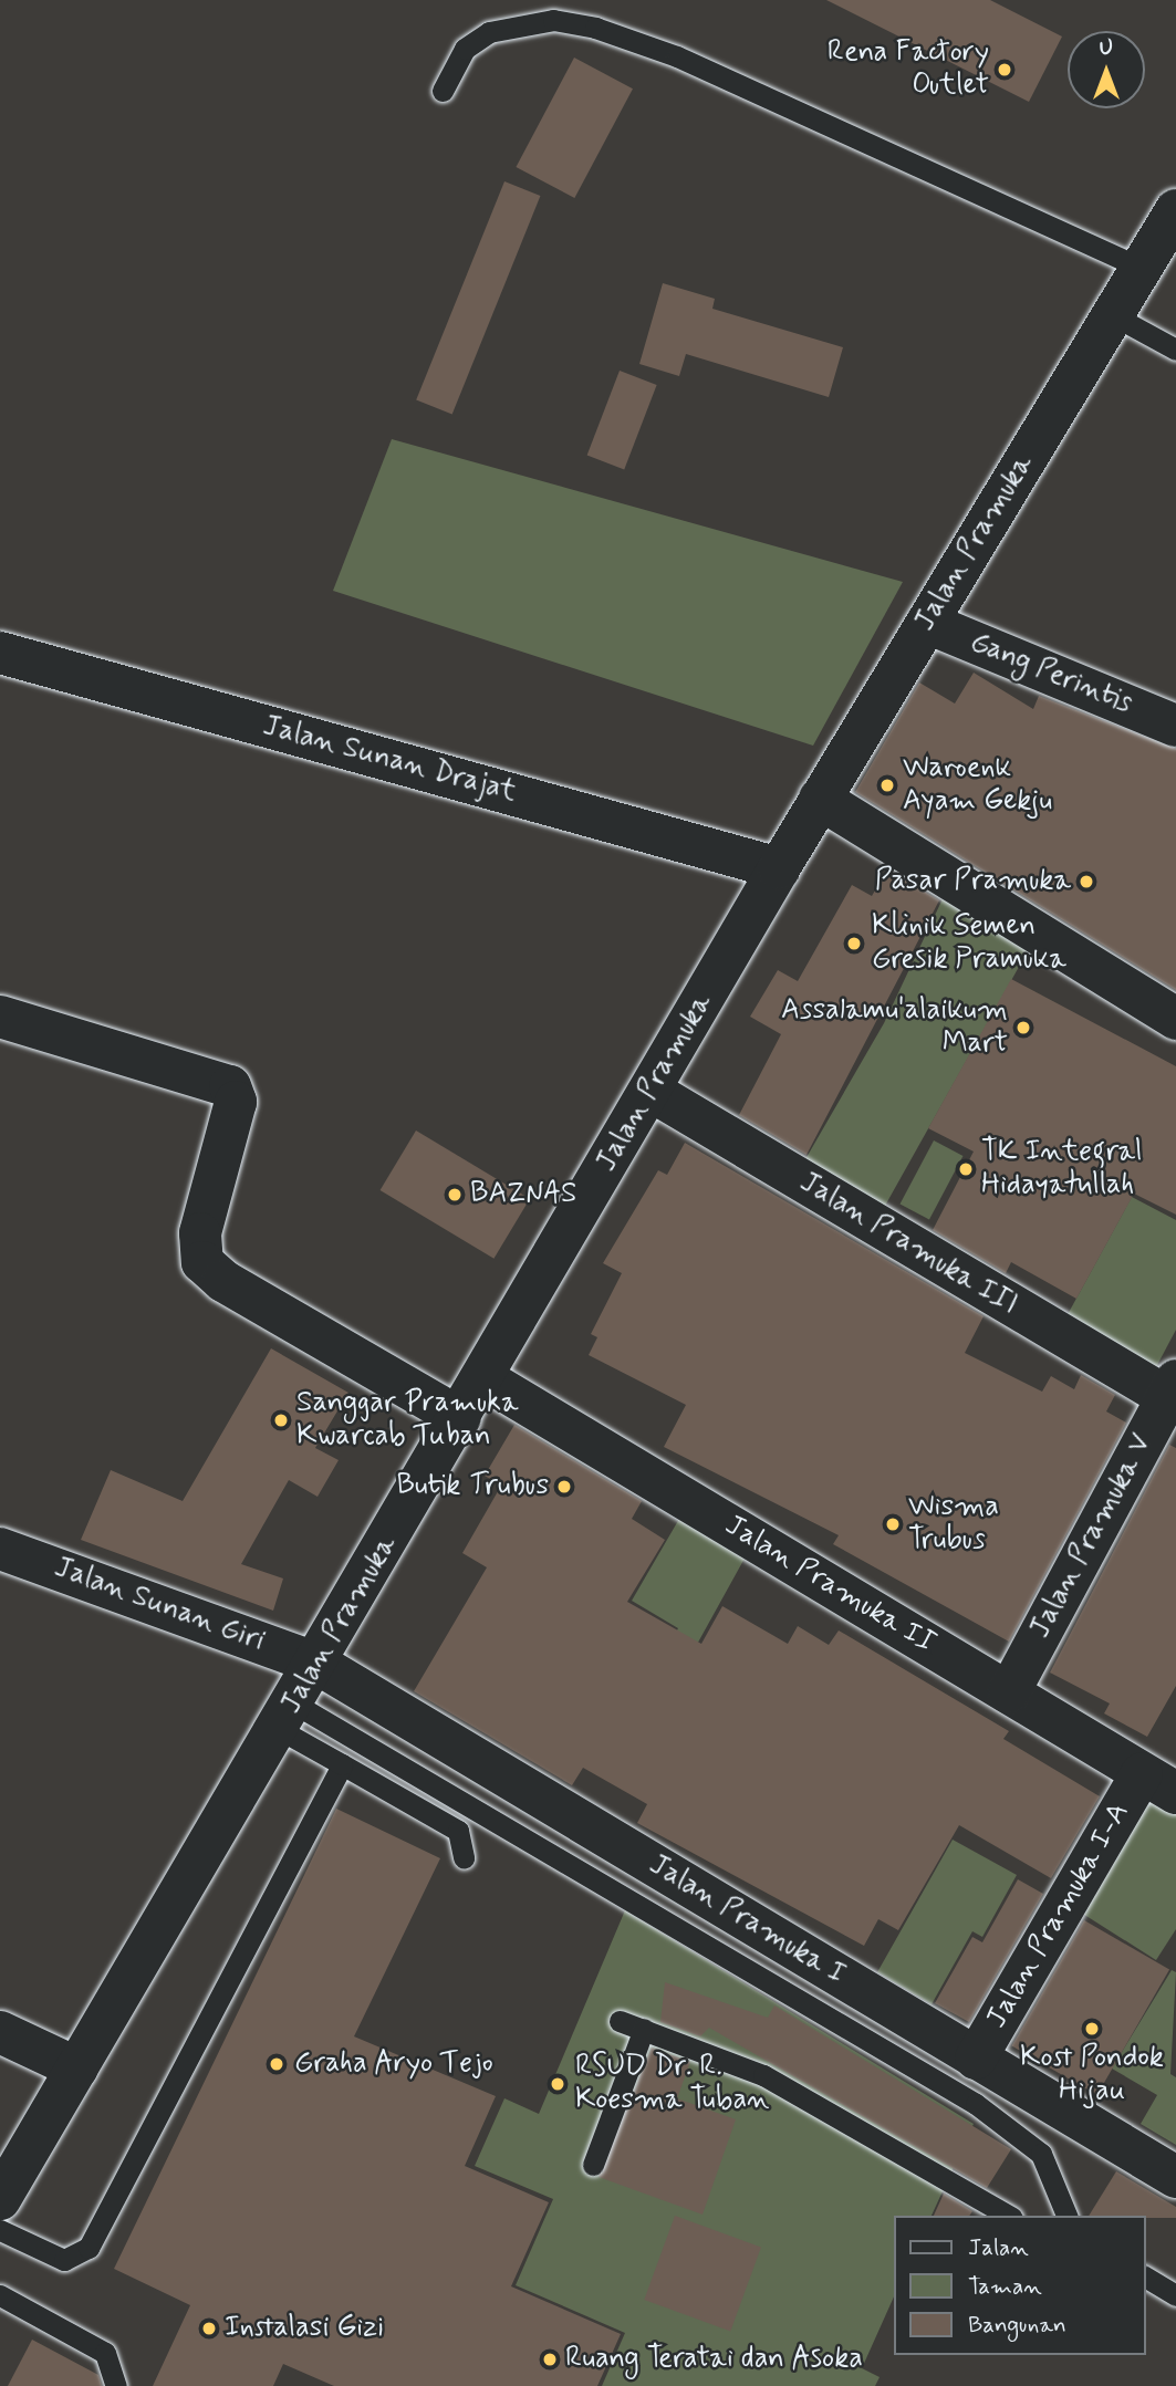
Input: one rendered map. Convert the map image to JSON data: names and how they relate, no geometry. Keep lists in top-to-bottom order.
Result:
{
  "streets": {
    "street": [
      "Jalan Pramuka",
      "Gang Perintis",
      "Jalan Sunan Drajat",
      "Jalan Pramuka III",
      "Jalan Pramuka V",
      "Jalan Pramuka II",
      "Jalan Sunan Giri",
      "Jalan Pramuka I-A",
      "Jalan Pramuka I"
    ]
  },
  "crossings": [
    ["Jalan Pramuka", "Gang Perintis"],
    ["Jalan Pramuka", "Jalan Sunan Drajat"],
    ["Jalan Pramuka", "Jalan Pramuka III"],
    ["Jalan Pramuka", "Jalan Pramuka II"],
    ["Jalan Pramuka", "Jalan Sunan Giri"],
    ["Jalan Pramuka", "Jalan Pramuka I"],
    ["Jalan Pramuka III", "Jalan Pramuka V"],
    ["Jalan Pramuka V", "Jalan Pramuka II"],
    ["Jalan Pramuka II", "Jalan Pramuka I-A"],
    ["Jalan Sunan Giri", "Jalan Pramuka I"],
    ["Jalan Pramuka I-A", "Jalan Pramuka I"]
  ],
  "places": [
    "Rena Factory Outlet",
    "Waroenk Ayam Gekju",
    "Pasar Pramuka",
    "Klinik Semen Gresik Pramuka",
    "Assalamu'alaikum Mart",
    "TK Integral Hidayatullah",
    "BAZNAS",
    "Sanggar Pramuka Kwarcab Tuban",
    "Butik Trubus",
    "Wisma Trubus",
    "Kost Pondok Hijau",
    "Graha Aryo Tejo",
    "RSUD Dr. R. Koesma Tuban",
    "Instalasi Gizi",
    "Ruang Teratai dan Asoka"
  ],
  "legend": ["Jalan", "Taman", "Bangunan"],
  "north": "top"
}
